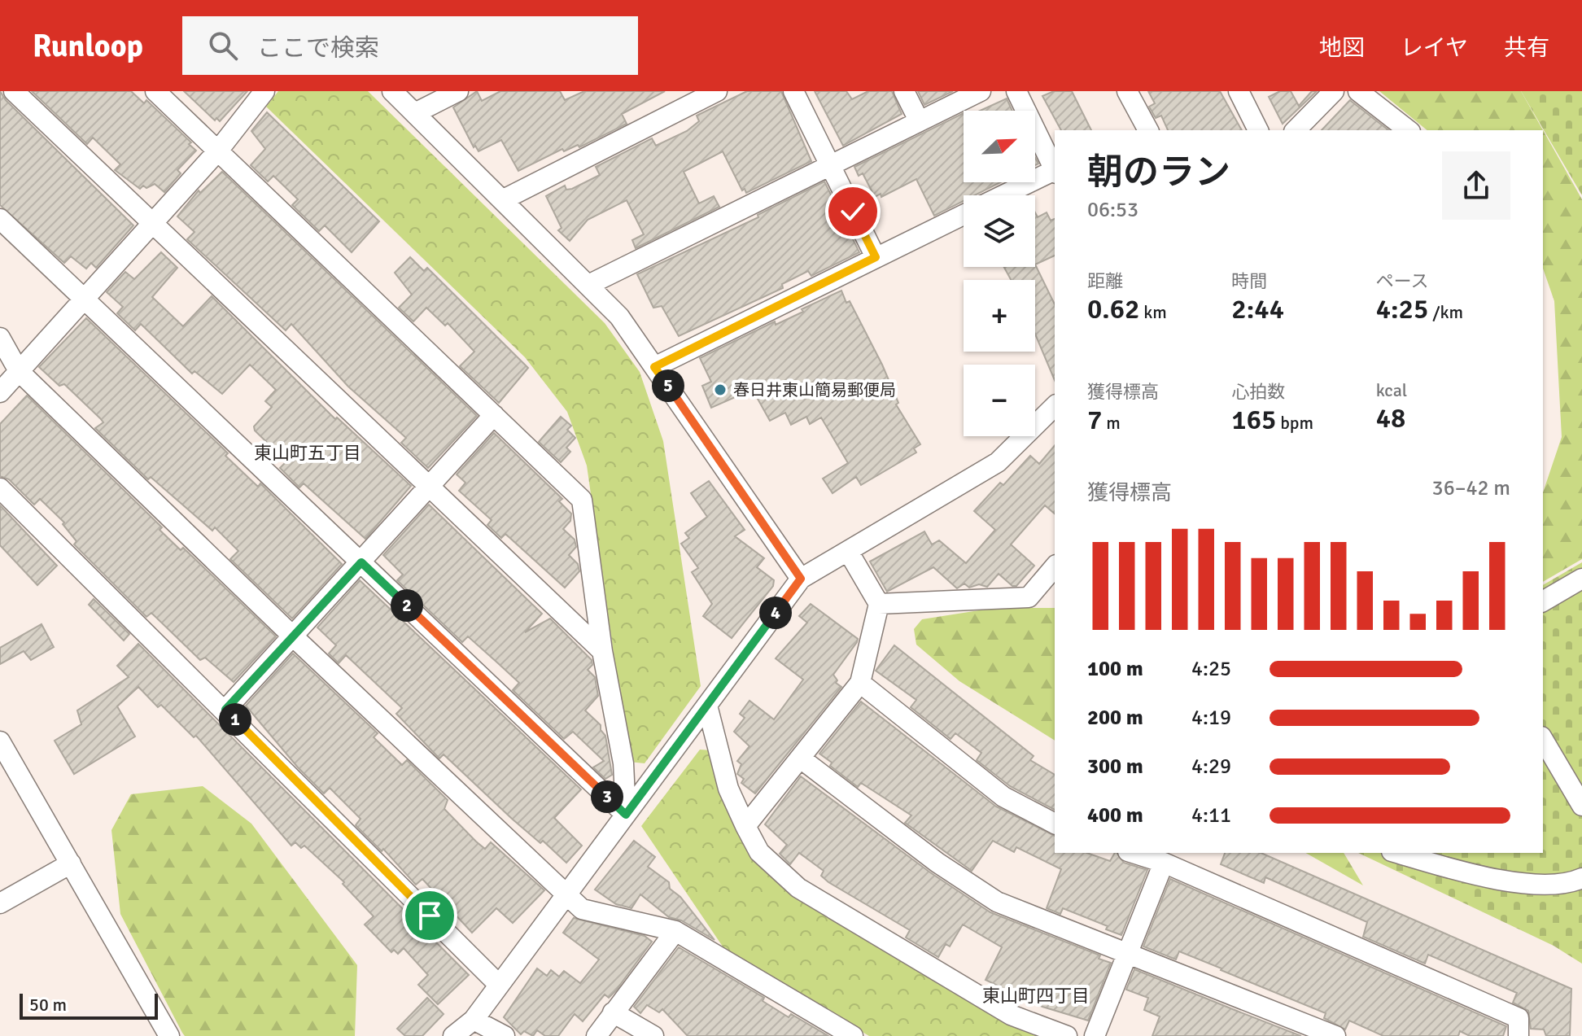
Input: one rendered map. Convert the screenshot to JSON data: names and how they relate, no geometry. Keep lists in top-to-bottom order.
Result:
{
  "districts": ["東山町五丁目", "東山町四丁目"],
  "places": ["春日井東山簡易郵便局"],
  "scale_bar": "50 m",
  "north": "top right",
  "page": {
    "header": "Runloop",
    "search": "ここで検索",
    "nav": ["地図", "レイヤ", "共有"],
    "map_buttons": ["+", "−"],
    "heading": ["朝のラン", "06:53"],
    "stats": [
      ["距離", "0.62 km"],
      ["時間", "2:44"],
      ["ペース", "4:25 /km"],
      ["獲得標高", "7 m"],
      ["心拍数", "165 bpm"],
      ["kcal", "48"]
    ],
    "pins": [
      "5",
      "2",
      "4",
      "1",
      "3"
    ],
    "chart": ["獲得標高", "36–42 m"],
    "list": [
      {
        "name": "100 m",
        "note": "4:25"
      },
      {
        "name": "200 m",
        "note": "4:19"
      },
      {
        "name": "300 m",
        "note": "4:29"
      },
      {
        "name": "400 m",
        "note": "4:11"
      }
    ],
    "scale": "50 m"
  }
}
